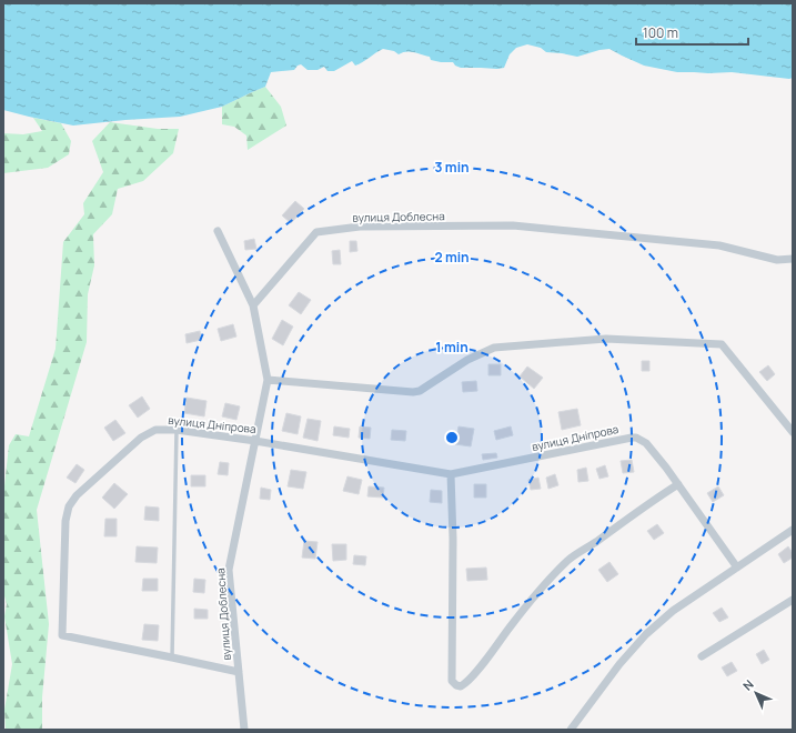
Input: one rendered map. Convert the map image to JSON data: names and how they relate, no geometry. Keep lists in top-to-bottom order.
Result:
{
  "streets": {
    "street": ["вулиця Доблесна", "вулиця Дніпрова"]
  },
  "crossings": [
    ["вулиця Доблесна", "вулиця Дніпрова"]
  ],
  "scale_bar": "100 m",
  "north": "top left",
  "rings": ["3 min", "2 min", "1 min"]
}
